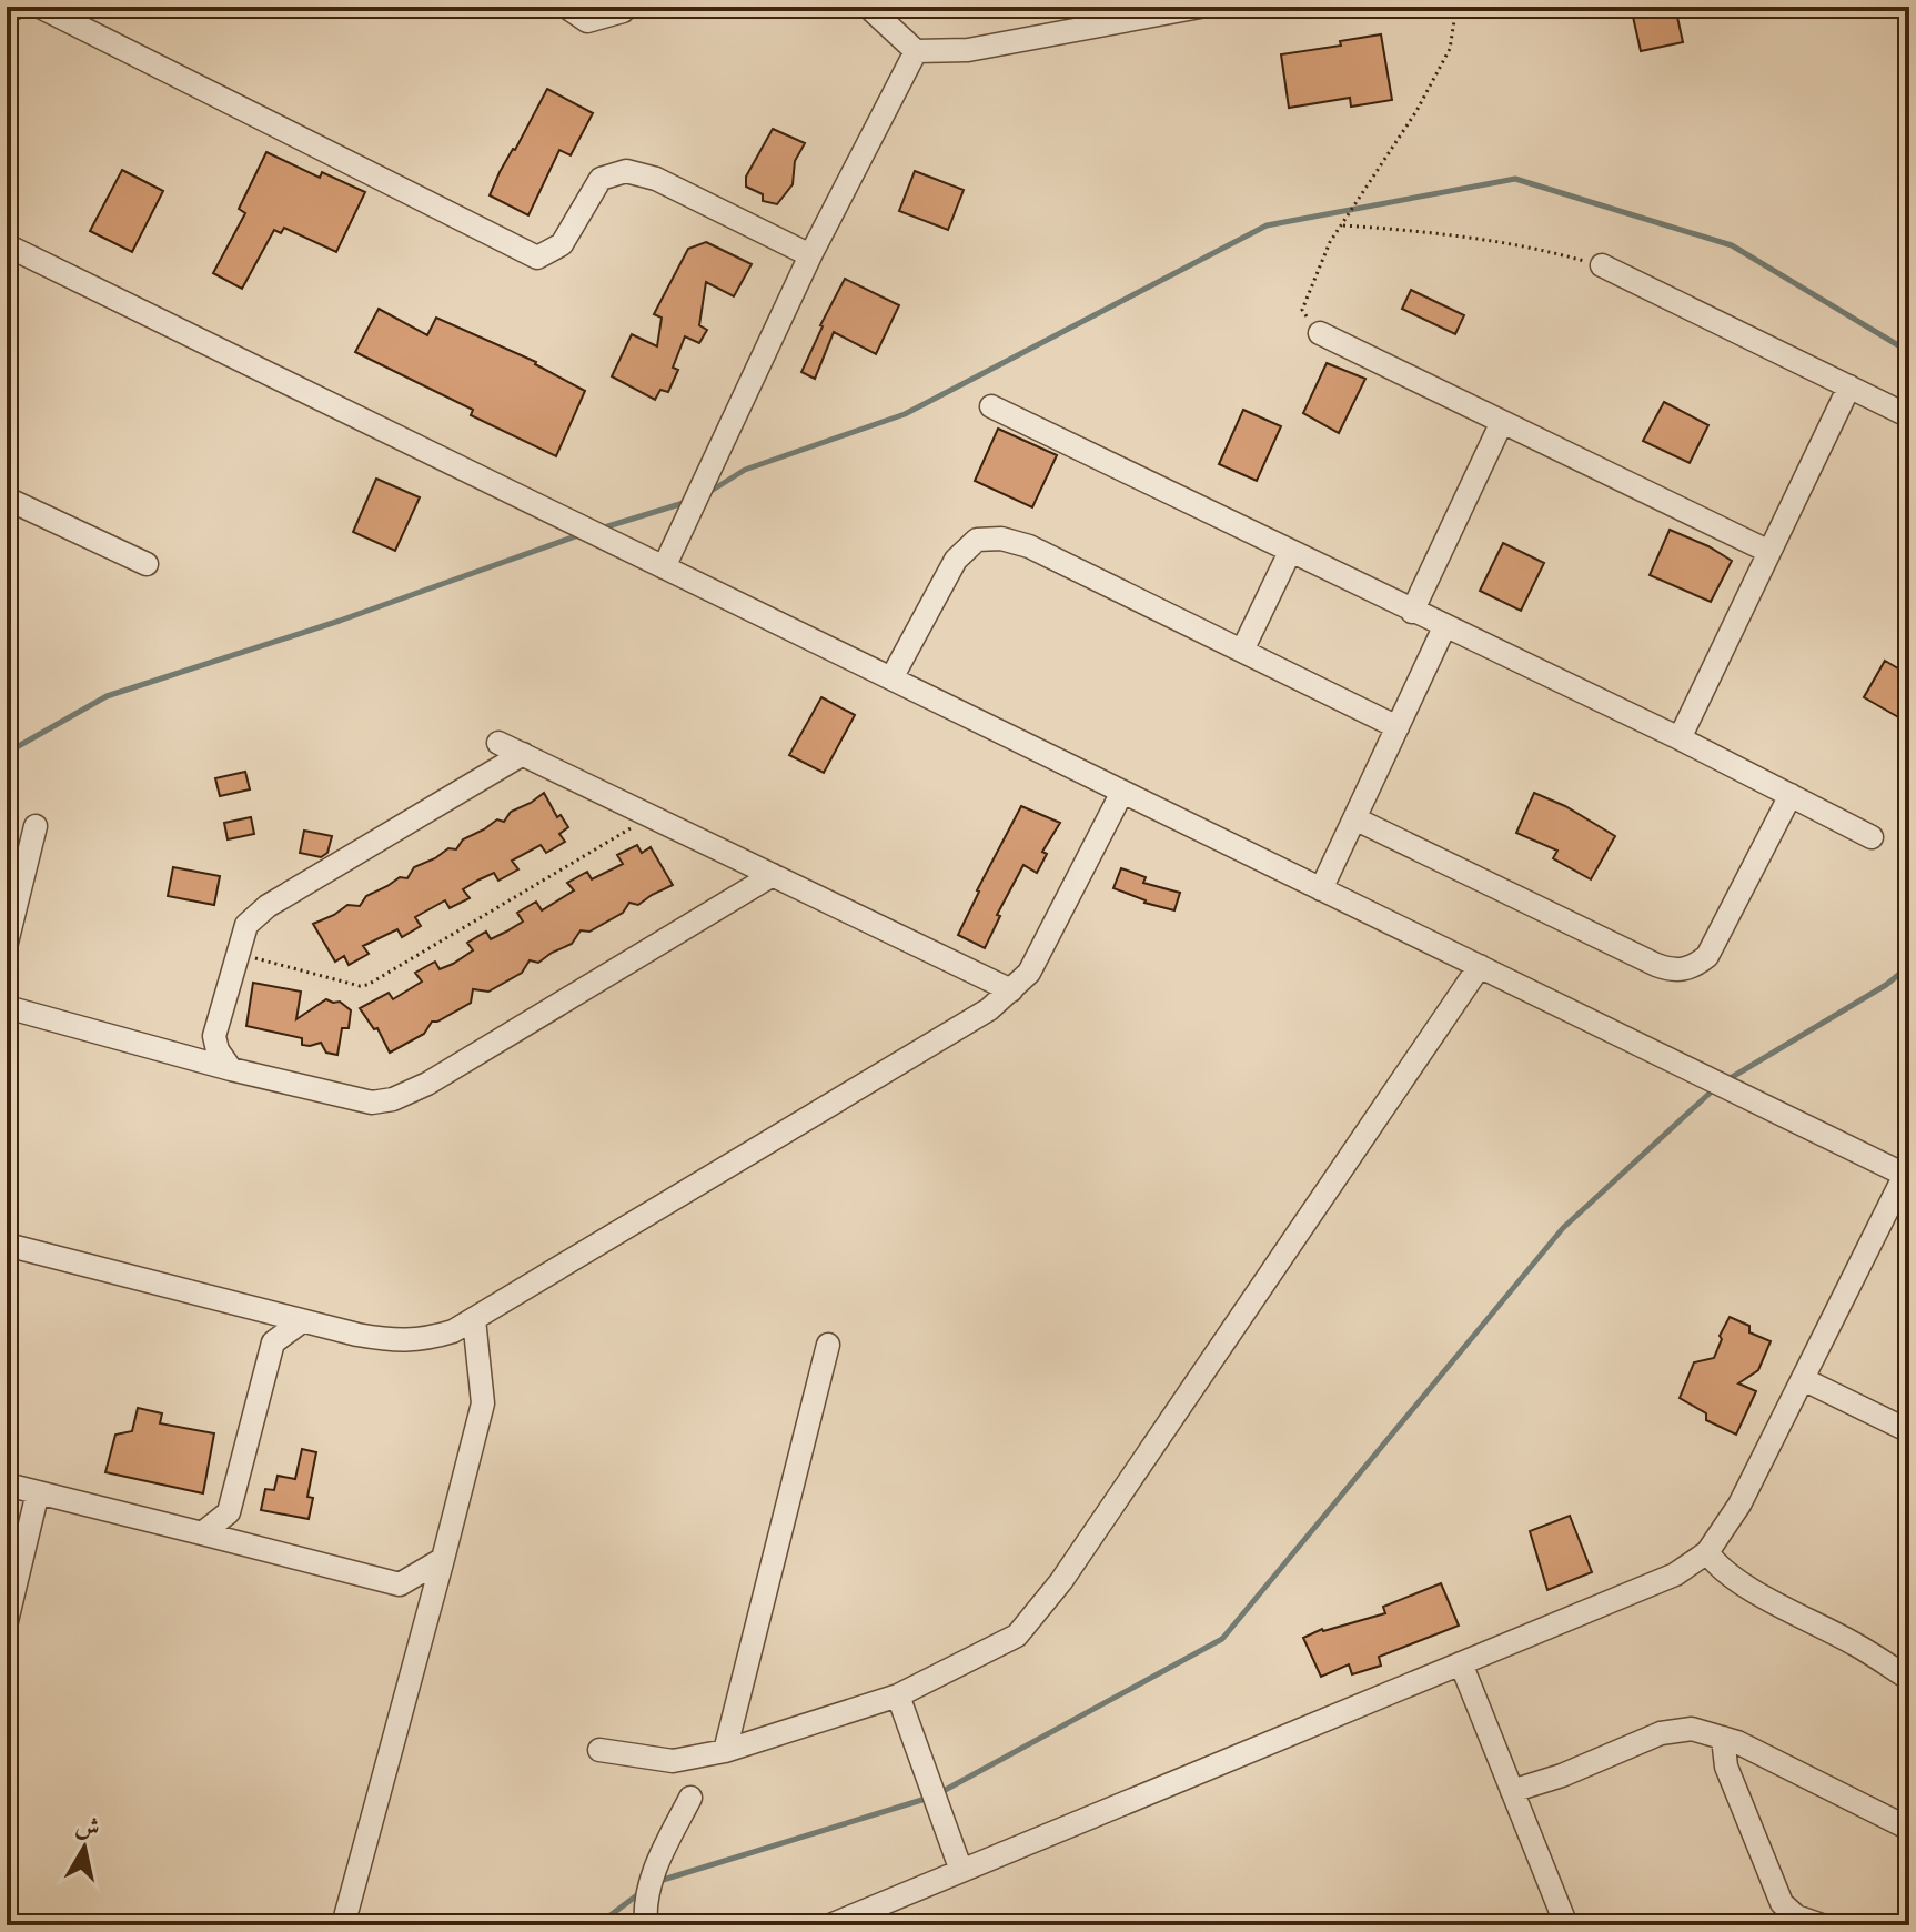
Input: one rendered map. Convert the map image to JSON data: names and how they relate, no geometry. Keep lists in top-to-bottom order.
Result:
{
  "north": "top"
}
